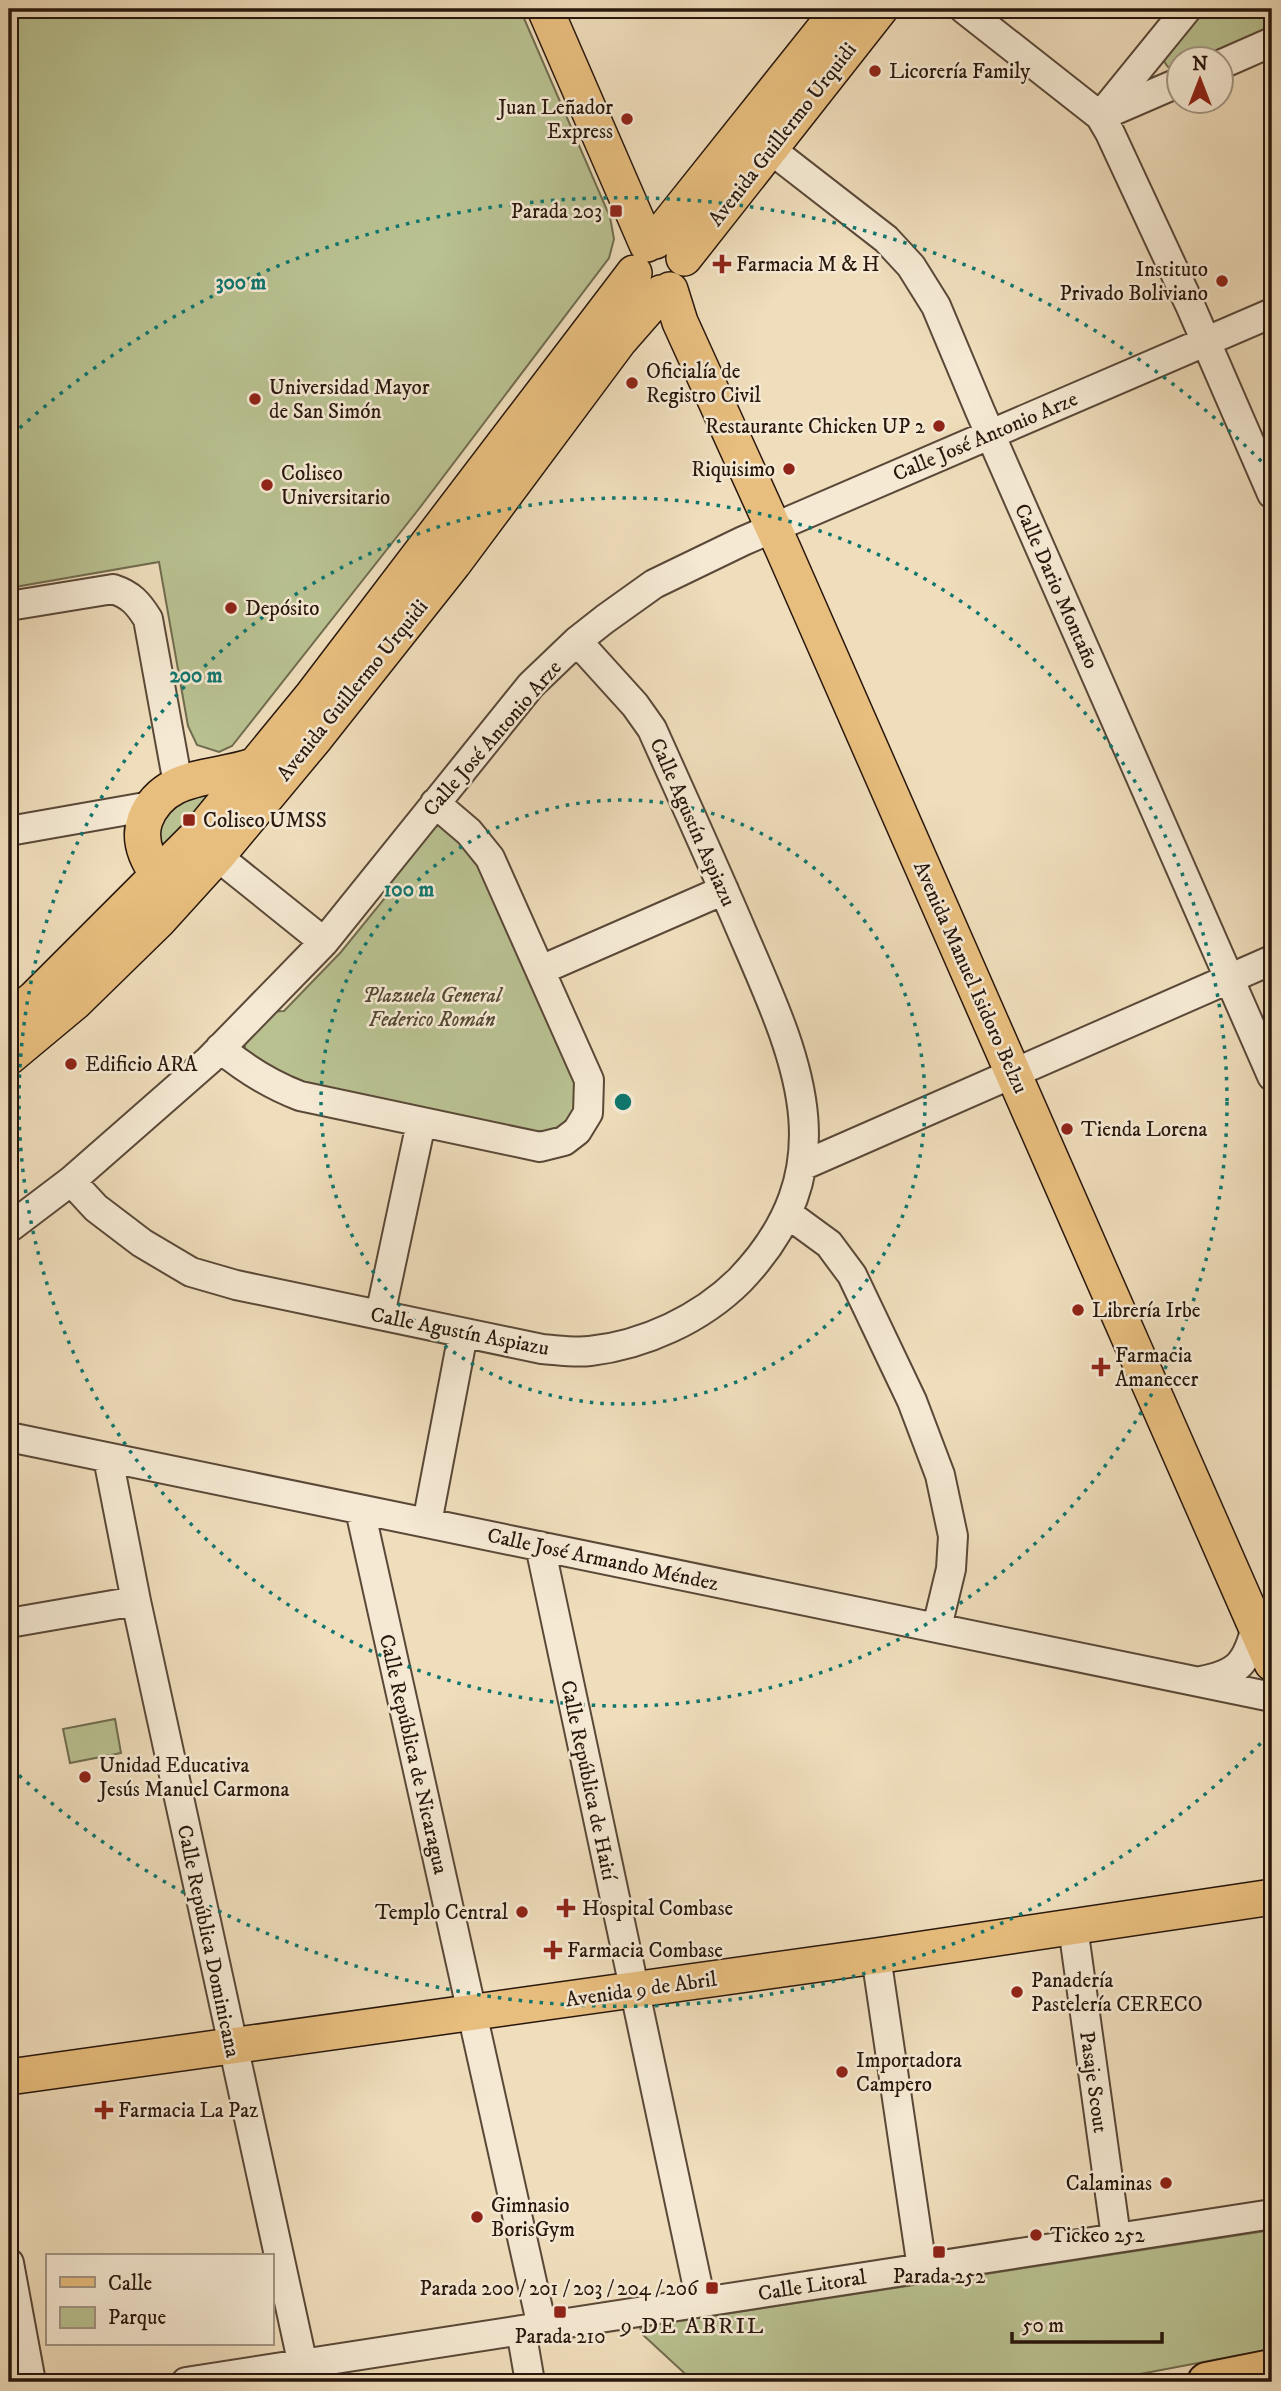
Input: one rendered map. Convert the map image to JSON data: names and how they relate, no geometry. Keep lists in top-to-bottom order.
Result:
{
  "streets": {
    "main road": ["Avenida Guillermo Urquidi", "Avenida Manuel Isidoro Belzu", "Avenida 9 de Abril"],
    "street": [
      "Calle José Antonio Arze",
      "Calle Dario Montaño",
      "Calle Agustín Aspiazu",
      "Calle José Armando Méndez",
      "Calle República de Nicaragua",
      "Calle República de Haití",
      "Calle República Dominicana",
      "Pasaje Scout",
      "Calle Litoral"
    ]
  },
  "crossings": [
    ["Avenida Guillermo Urquidi", "Calle Dario Montaño"],
    ["Avenida Guillermo Urquidi", "Avenida Manuel Isidoro Belzu"],
    ["Calle José Antonio Arze", "Calle Dario Montaño"],
    ["Calle José Antonio Arze", "Calle Agustín Aspiazu"],
    ["Calle José Antonio Arze", "Avenida Manuel Isidoro Belzu"],
    ["Avenida Manuel Isidoro Belzu", "Calle José Armando Méndez"],
    ["Calle José Armando Méndez", "Calle República de Nicaragua"],
    ["Calle José Armando Méndez", "Calle República de Haití"],
    ["Calle José Armando Méndez", "Calle República Dominicana"],
    ["Calle República de Nicaragua", "Avenida 9 de Abril"],
    ["Calle República de Nicaragua", "Calle Litoral"],
    ["Calle República de Haití", "Avenida 9 de Abril"],
    ["Calle República de Haití", "Calle Litoral"],
    ["Calle República Dominicana", "Avenida 9 de Abril"],
    ["Calle República Dominicana", "Calle Litoral"],
    ["Avenida 9 de Abril", "Pasaje Scout"],
    ["Pasaje Scout", "Calle Litoral"]
  ],
  "districts": ["9 DE ABRIL"],
  "parks": ["Plazuela General Federico Román"],
  "places": {
    "other": [
      "Licorería Family",
      "Juan Leñador Express",
      "Instituto Privado Boliviano",
      "Oficialía de Registro Civil",
      "Universidad Mayor de San Simón",
      "Restaurante Chicken UP 2",
      "Riquisimo",
      "Coliseo Universitario",
      "Depósito",
      "Edificio ARA",
      "Tienda Lorena",
      "Librería Irbe",
      "Unidad Educativa Jesús Manuel Carmona",
      "Templo Central",
      "Panadería Pastelería CERECO",
      "Importadora Campero",
      "Calaminas",
      "Gimnasio BorisGym",
      "Tickeo 252"
    ],
    "transit": [
      "Parada 203",
      "Coliseo UMSS",
      "Parada 252",
      "Parada 200 / 201 / 203 / 204 / 206",
      "Parada 210"
    ],
    "health": [
      "Farmacia M & H",
      "Farmacia Amanecer",
      "Hospital Combase",
      "Farmacia Combase",
      "Farmacia La Paz"
    ]
  },
  "legend": ["Calle", "Parque"],
  "scale_bar": "50 m",
  "north": "top",
  "rings": ["300 m", "200 m", "100 m"]
}
